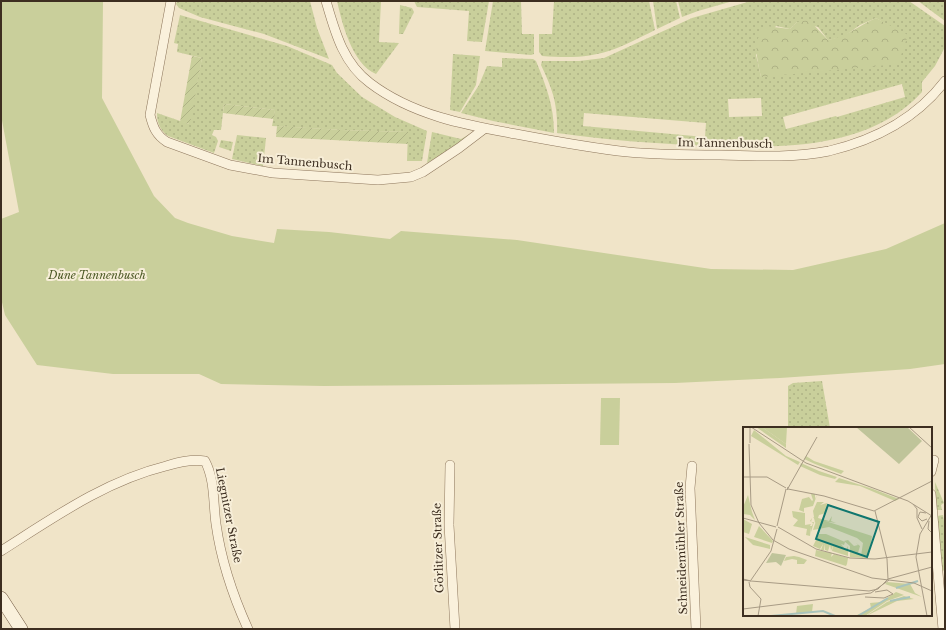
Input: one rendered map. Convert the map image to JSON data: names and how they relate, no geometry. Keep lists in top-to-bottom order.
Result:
{
  "streets": {
    "street": [
      "Im Tannenbusch",
      "Liegnitzer Straße",
      "Görlitzer Straße",
      "Schneidemühler Straße"
    ]
  },
  "parks": ["Düne Tannenbusch"]
}
